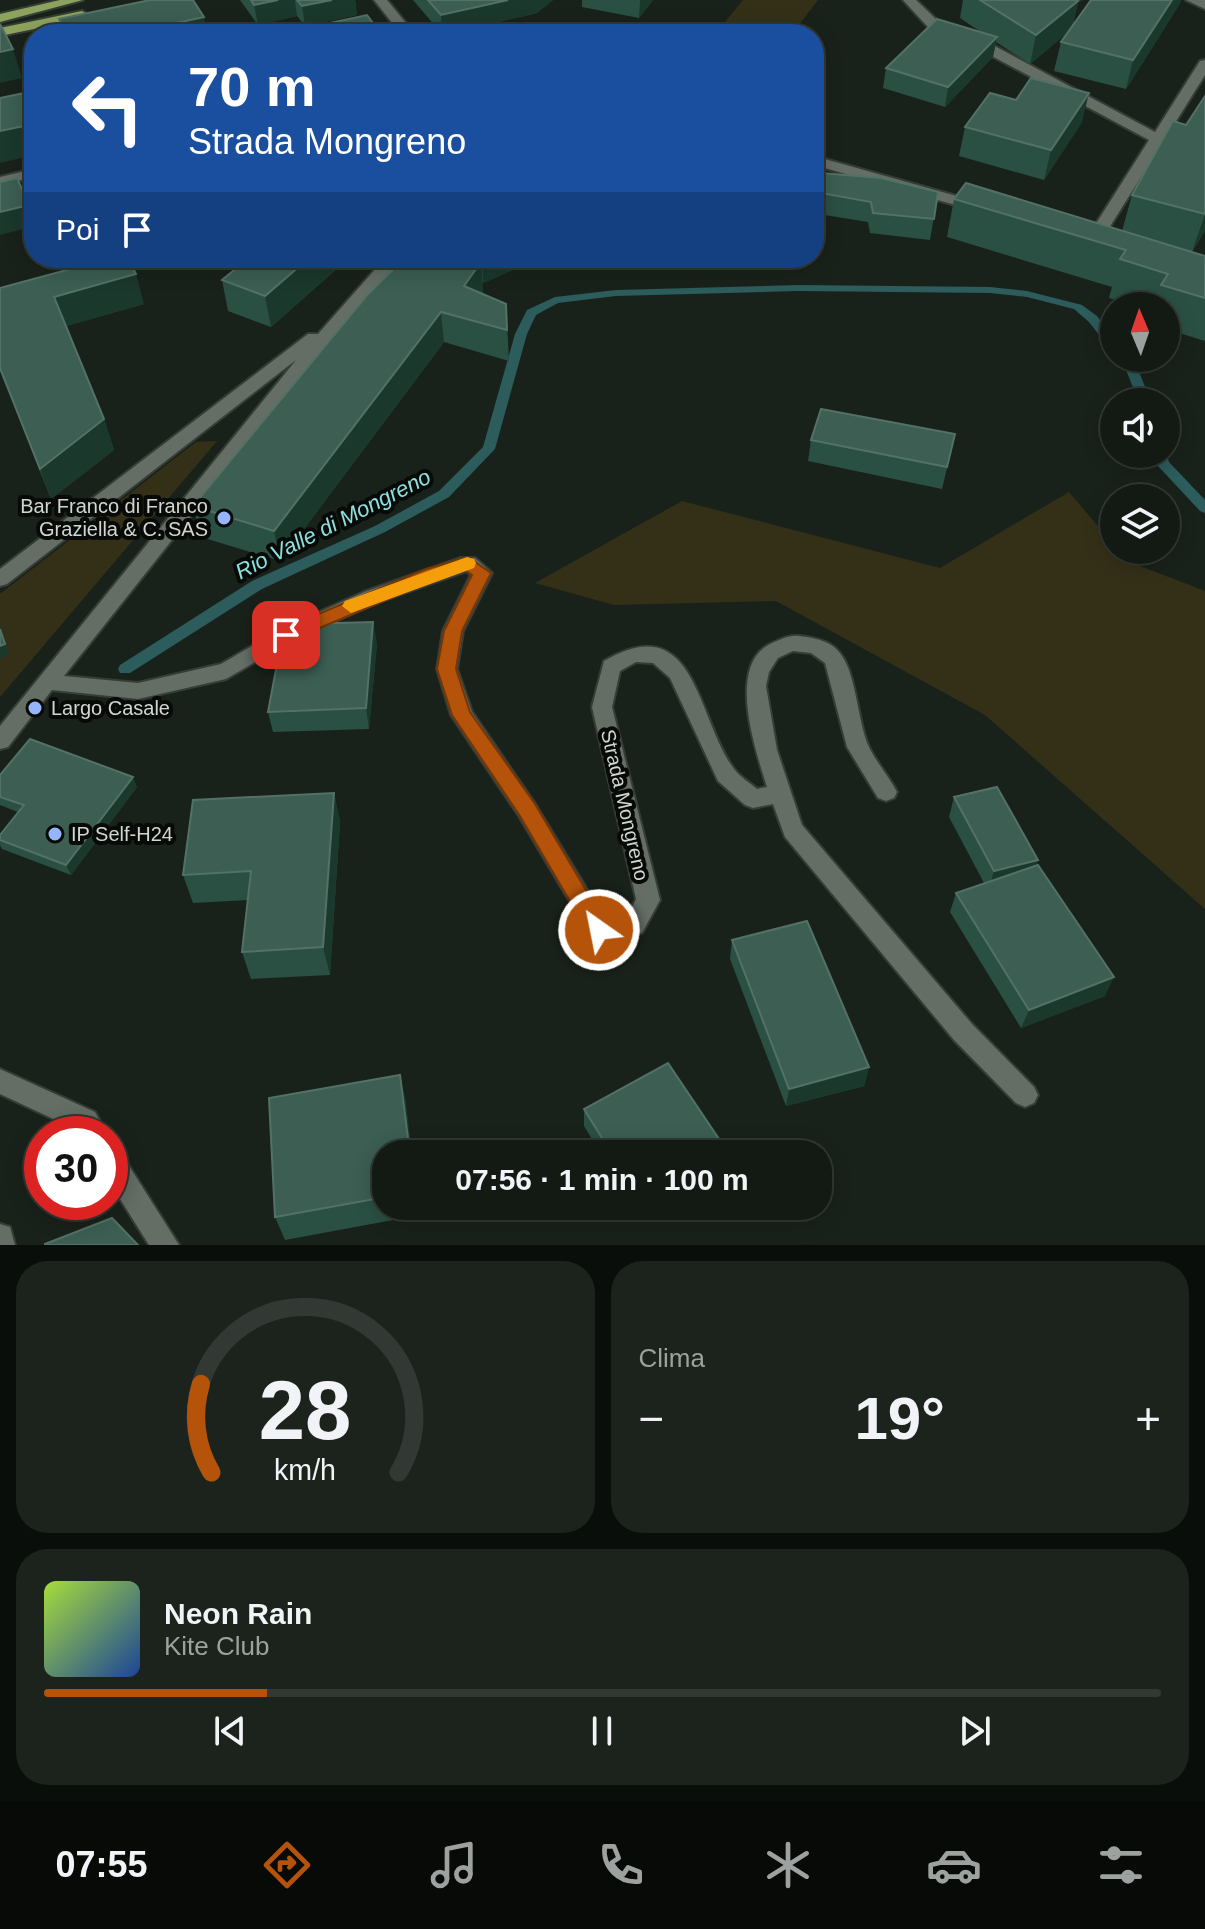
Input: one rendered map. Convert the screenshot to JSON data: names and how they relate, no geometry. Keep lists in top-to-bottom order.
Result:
{
  "streets": {
    "street": ["Strada Mongreno"]
  },
  "water": ["Rio Valle di Mongreno"],
  "places": ["Bar Franco di Franco Graziella & C. SAS", "Largo Casale", "IP Self-H24"],
  "north": "top",
  "page": {
    "turn": ["70 m", "Strada Mongreno"],
    "then": "Poi",
    "limit": "30",
    "trip": "07:56 · 1 min · 100 m",
    "tile": "Clima",
    "heat": ["−", "19°", "+"],
    "song": ["Neon Rain", "Kite Club"],
    "tabs": "07:55",
    "gauge": ["28", "km/h"]
  }
}
